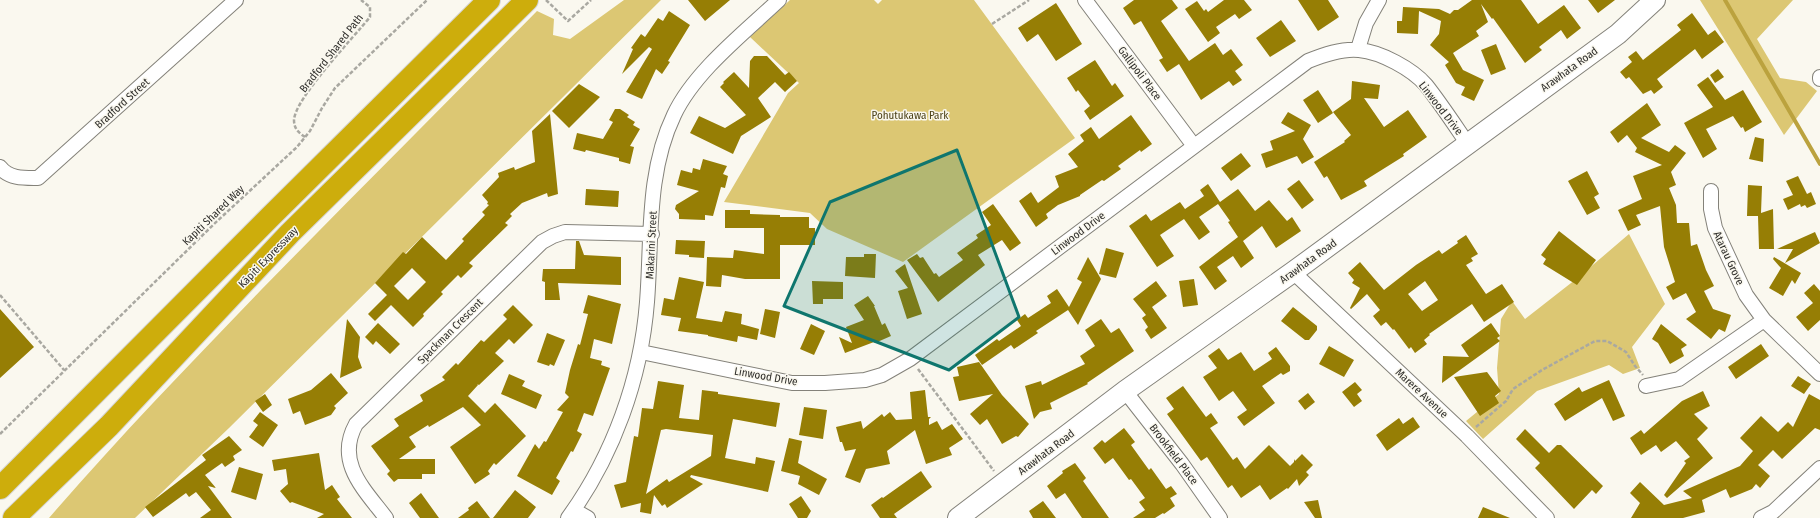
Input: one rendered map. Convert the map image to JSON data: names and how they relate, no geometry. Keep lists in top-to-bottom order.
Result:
{
  "streets": {
    "highway": ["Kāpiti Expressway"],
    "main road": ["Arawhata Road"],
    "street": [
      "Gallipoli Place",
      "Bradford Street",
      "Linwood Drive",
      "Makarini Street",
      "Atarau Grove",
      "Spackman Crescent",
      "Marere Avenue",
      "Brookfield Place"
    ],
    "path": ["Bradford Shared Path", "Kapiti Shared Way"]
  },
  "crossings": [
    ["Bradford Shared Path", "Kapiti Shared Way"],
    ["Arawhata Road", "Linwood Drive"],
    ["Arawhata Road", "Marere Avenue"],
    ["Arawhata Road", "Brookfield Place"],
    ["Gallipoli Place", "Linwood Drive"],
    ["Linwood Drive", "Makarini Street"],
    ["Makarini Street", "Spackman Crescent"]
  ],
  "parks": ["Pohutukawa Park"]
}
